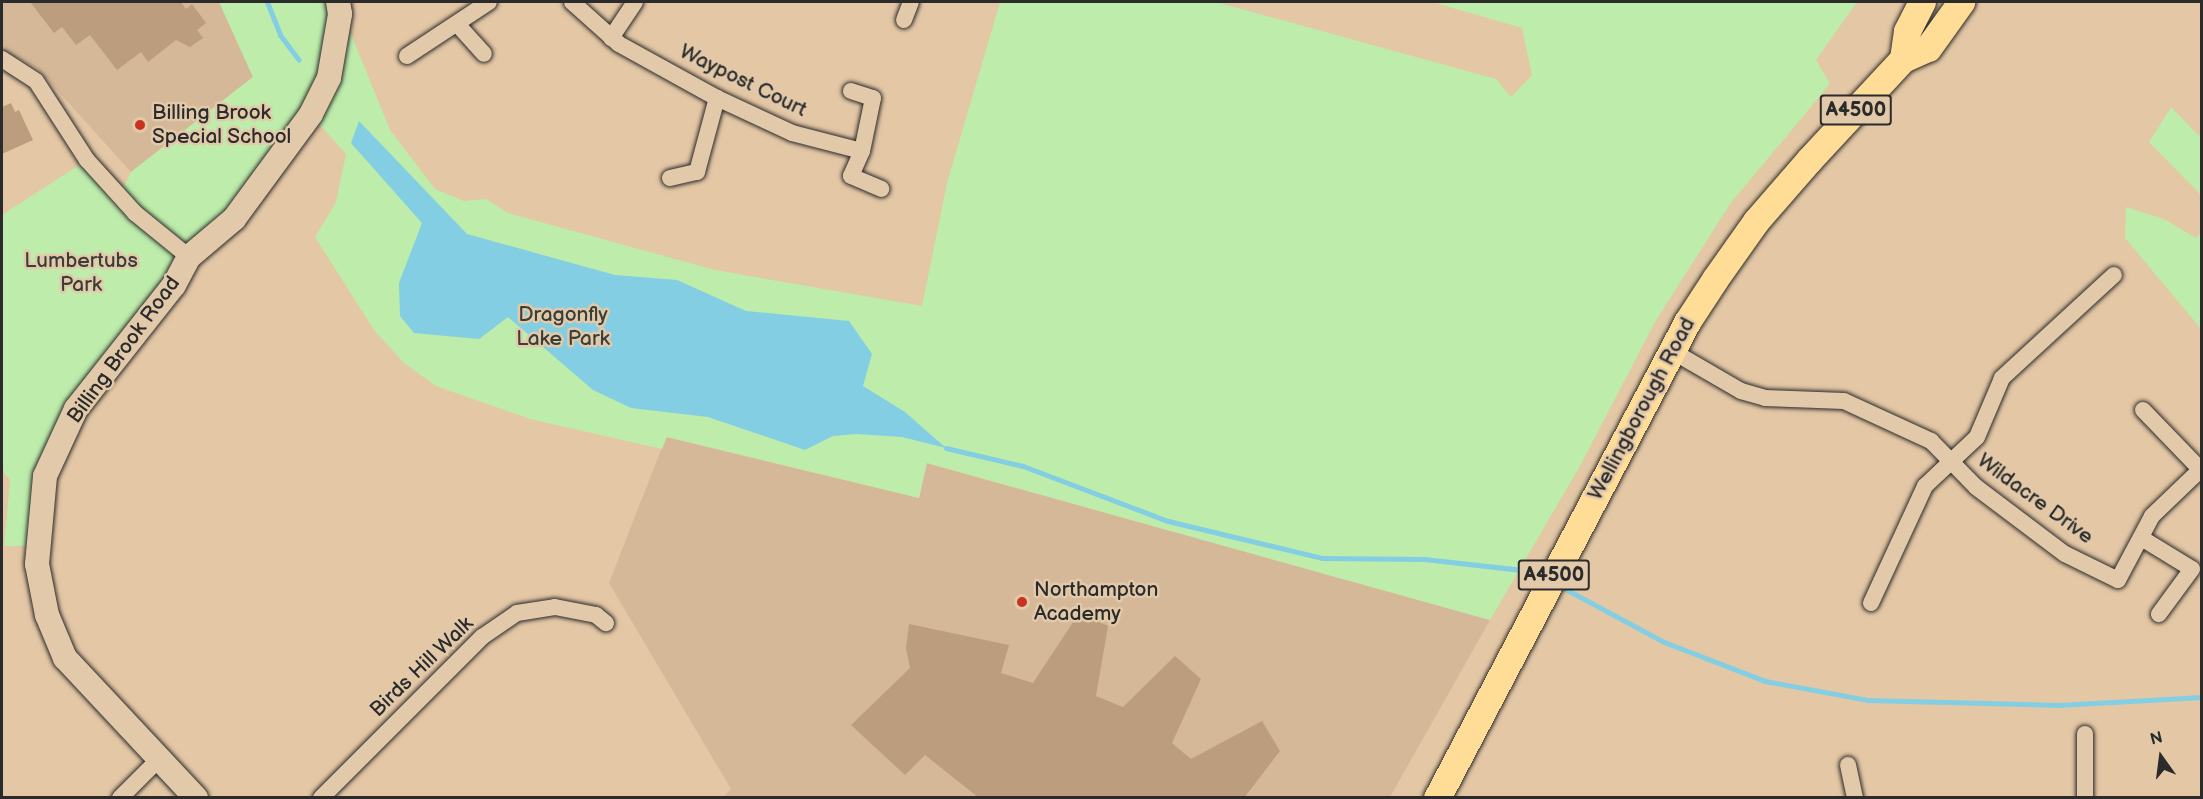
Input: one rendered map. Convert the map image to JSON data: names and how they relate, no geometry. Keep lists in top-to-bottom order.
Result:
{
  "streets": {
    "main road": ["A4500", "Wellingborough Road"],
    "street": [
      "Waypost Court",
      "Billing Brook Road",
      "Wildacre Drive",
      "Birds Hill Walk"
    ]
  },
  "parks": ["Lumbertubs Park", "Dragonfly Lake Park"],
  "places": ["Billing Brook Special School", "Northampton Academy"],
  "north": "top"
}
